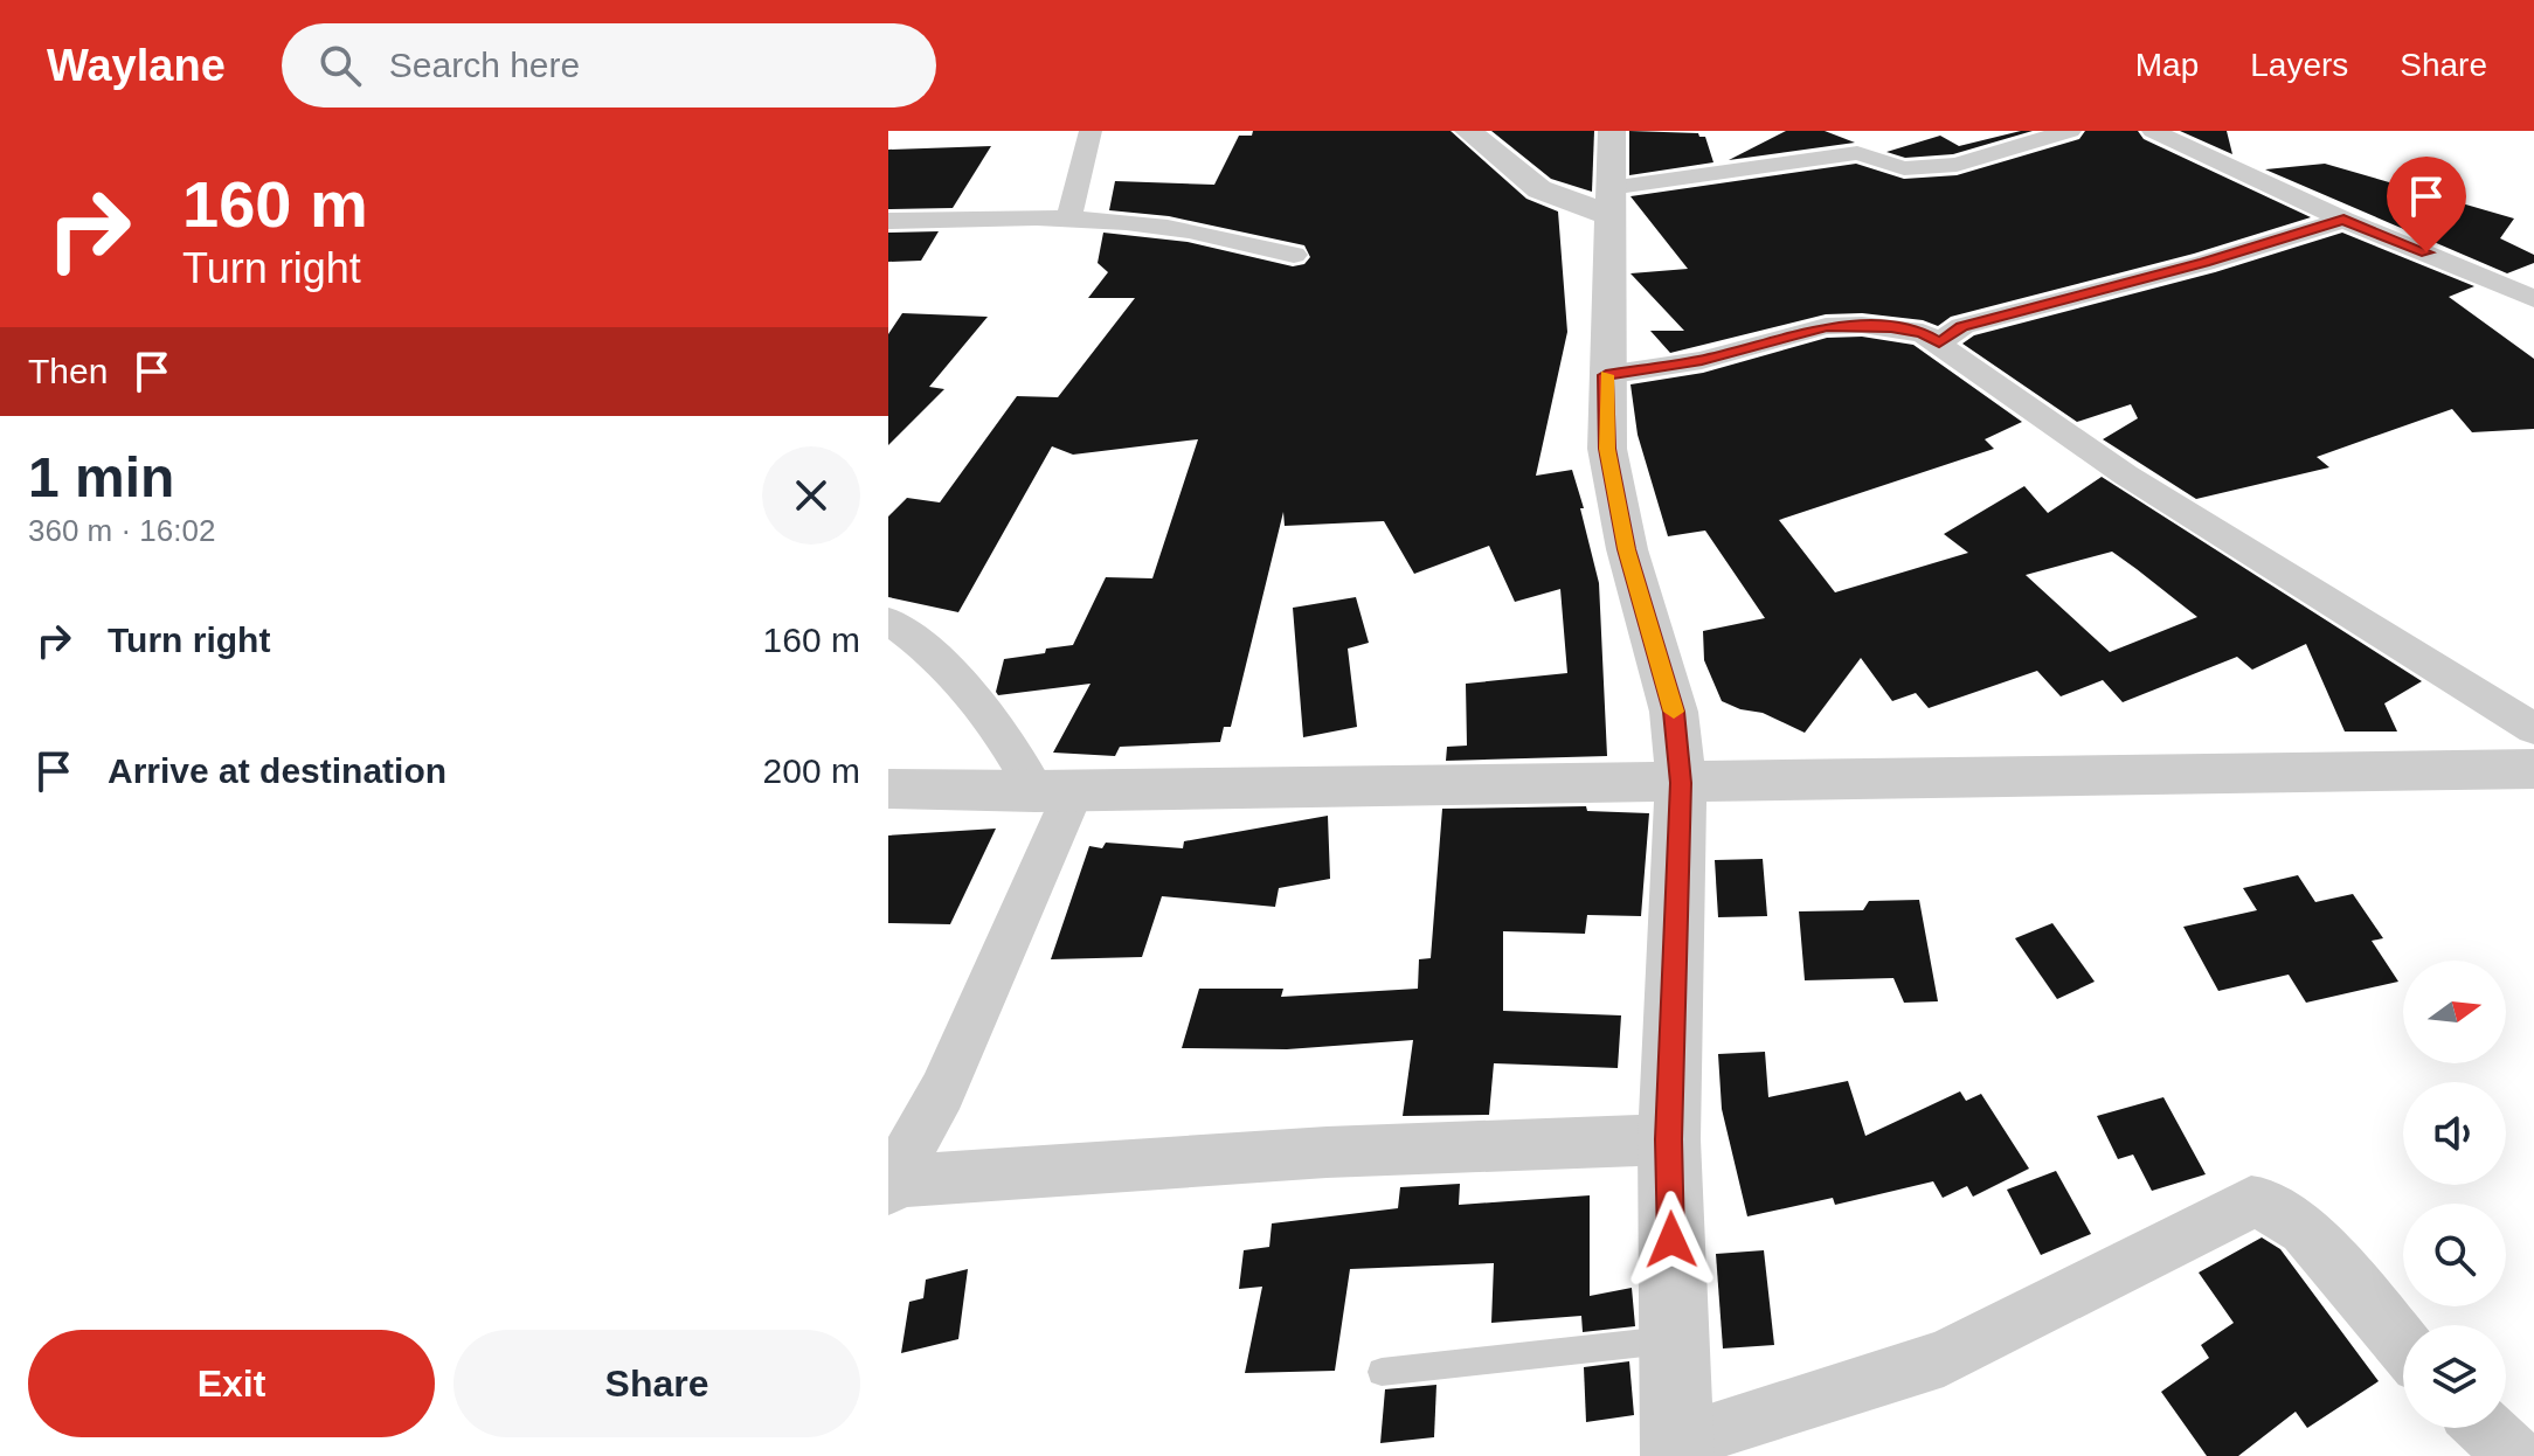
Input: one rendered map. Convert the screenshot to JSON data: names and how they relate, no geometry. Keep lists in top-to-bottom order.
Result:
{
  "north": "right",
  "page": {
    "header": "Waylane",
    "search": "Search here",
    "nav": ["Map", "Layers", "Share"],
    "turn": ["160 m", "Turn right"],
    "then": "Then",
    "heading": ["1 min", "360 m · 16:02"],
    "list": [
      {
        "name": "Turn right",
        "value": "160 m"
      },
      {
        "name": "Arrive at destination",
        "value": "200 m"
      }
    ],
    "buttons": ["Exit", "Share"]
  }
}
